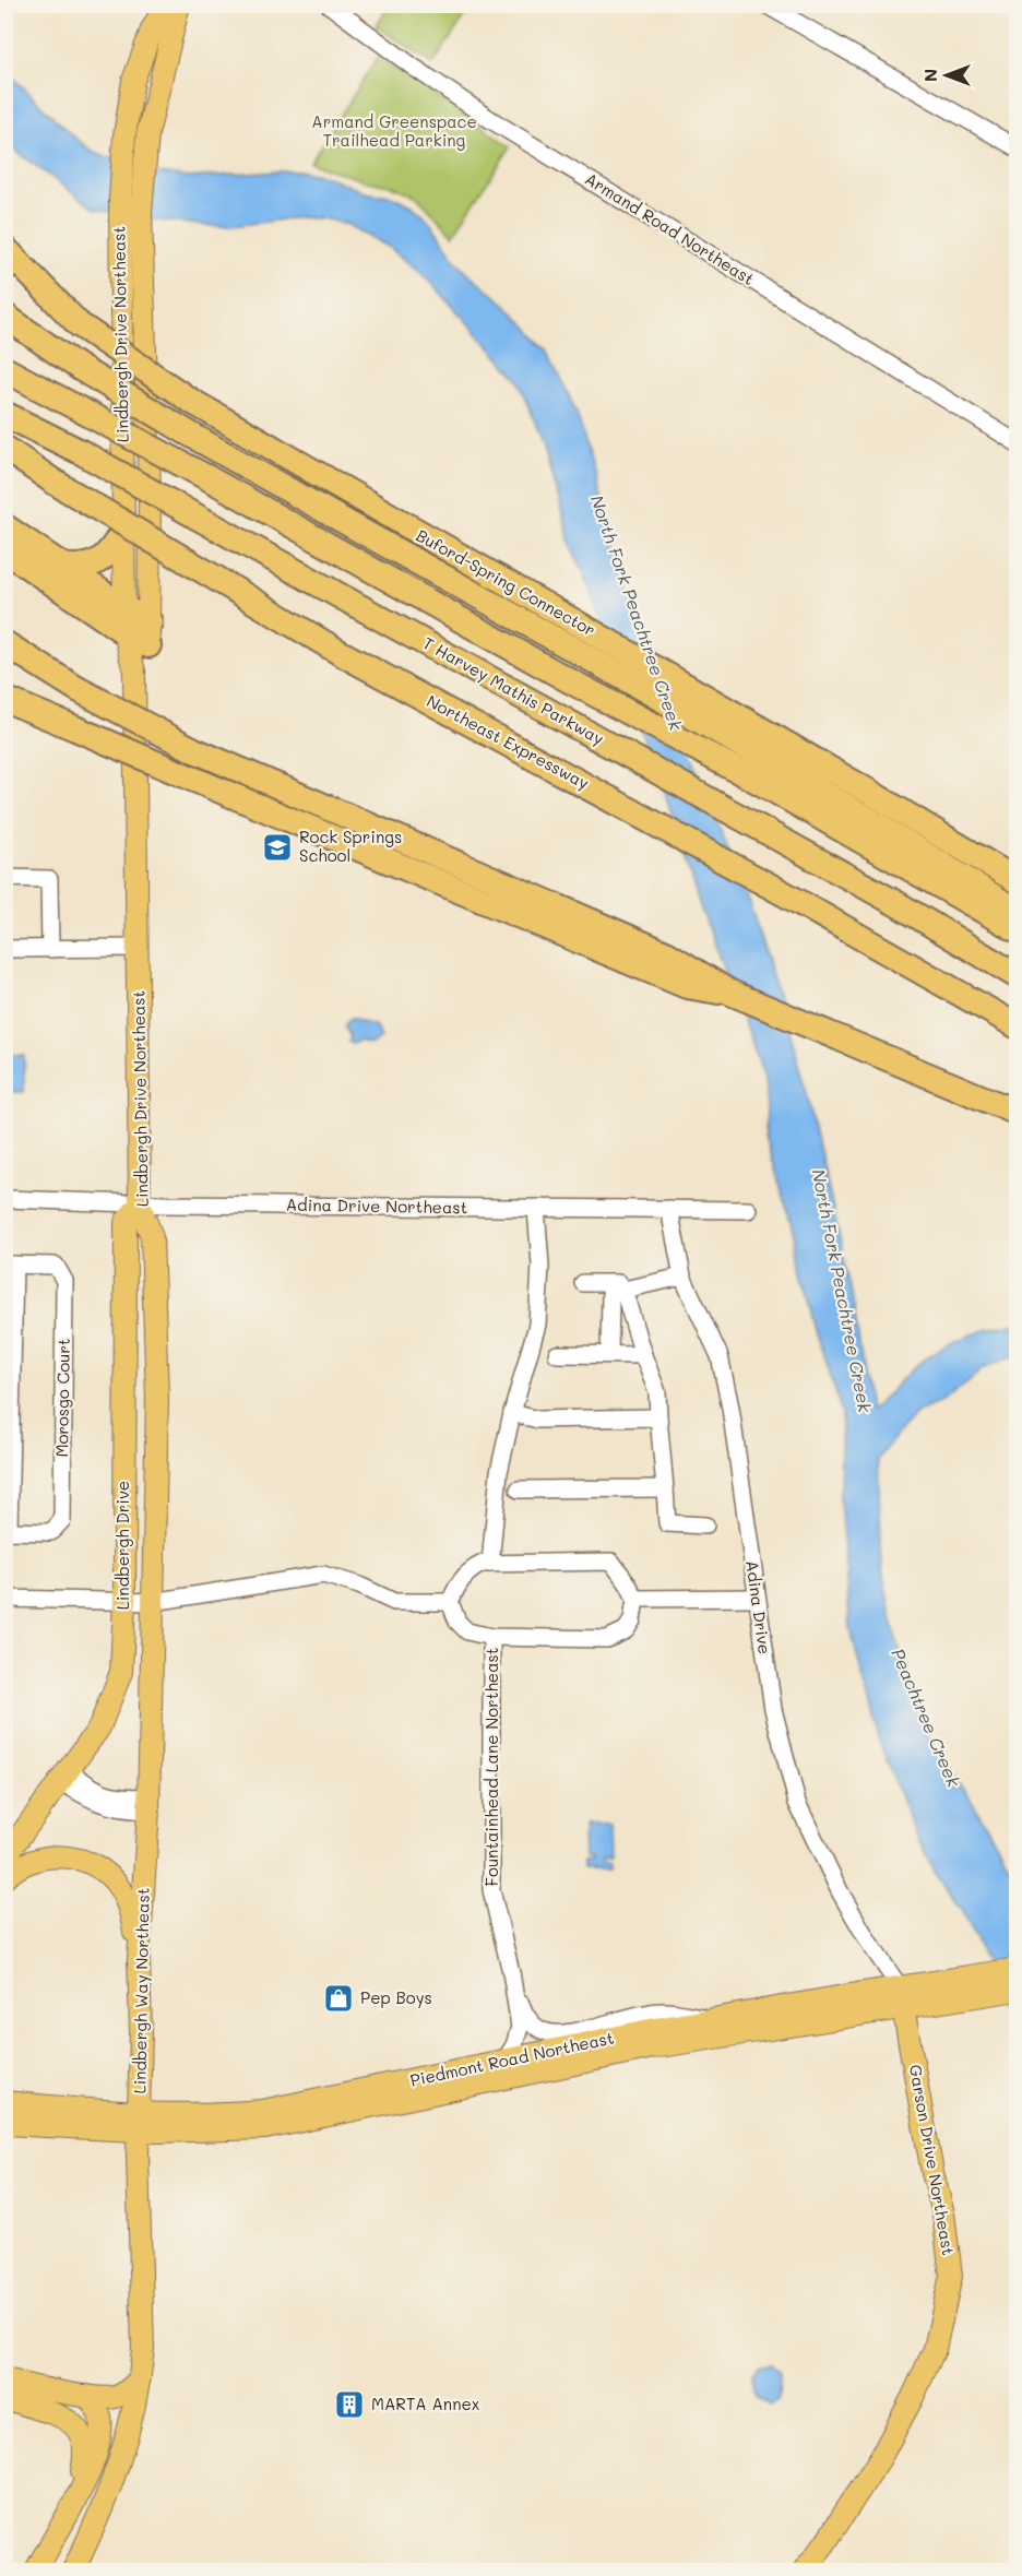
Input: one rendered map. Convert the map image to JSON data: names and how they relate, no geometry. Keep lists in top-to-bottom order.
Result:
{
  "streets": {
    "highway": ["Buford-Spring Connector", "T Harvey Mathis Parkway", "Northeast Expressway"],
    "main road": [
      "Lindbergh Drive Northeast",
      "Lindbergh Drive",
      "Lindbergh Way Northeast",
      "Piedmont Road Northeast",
      "Garson Drive Northeast"
    ],
    "street": [
      "Armand Road Northeast",
      "Adina Drive Northeast",
      "Morosgo Court",
      "Adina Drive",
      "Fountainhead Lane Northeast"
    ]
  },
  "crossings": [
    ["Lindbergh Drive Northeast", "Adina Drive Northeast"],
    ["Lindbergh Drive Northeast", "Lindbergh Drive"],
    ["Lindbergh Drive Northeast", "Lindbergh Way Northeast"],
    ["Adina Drive Northeast", "Lindbergh Drive"],
    ["Adina Drive Northeast", "Adina Drive"],
    ["Adina Drive", "Piedmont Road Northeast"],
    ["Adina Drive", "Garson Drive Northeast"],
    ["Lindbergh Way Northeast", "Piedmont Road Northeast"],
    ["Piedmont Road Northeast", "Garson Drive Northeast"]
  ],
  "water": ["North Fork Peachtree Creek", "Peachtree Creek"],
  "parks": ["Armand Greenspace Trailhead Parking"],
  "places": {
    "school or university": ["Rock Springs School"],
    "shop": ["Pep Boys"],
    "building": ["MARTA Annex"]
  },
  "north": "left"
}
